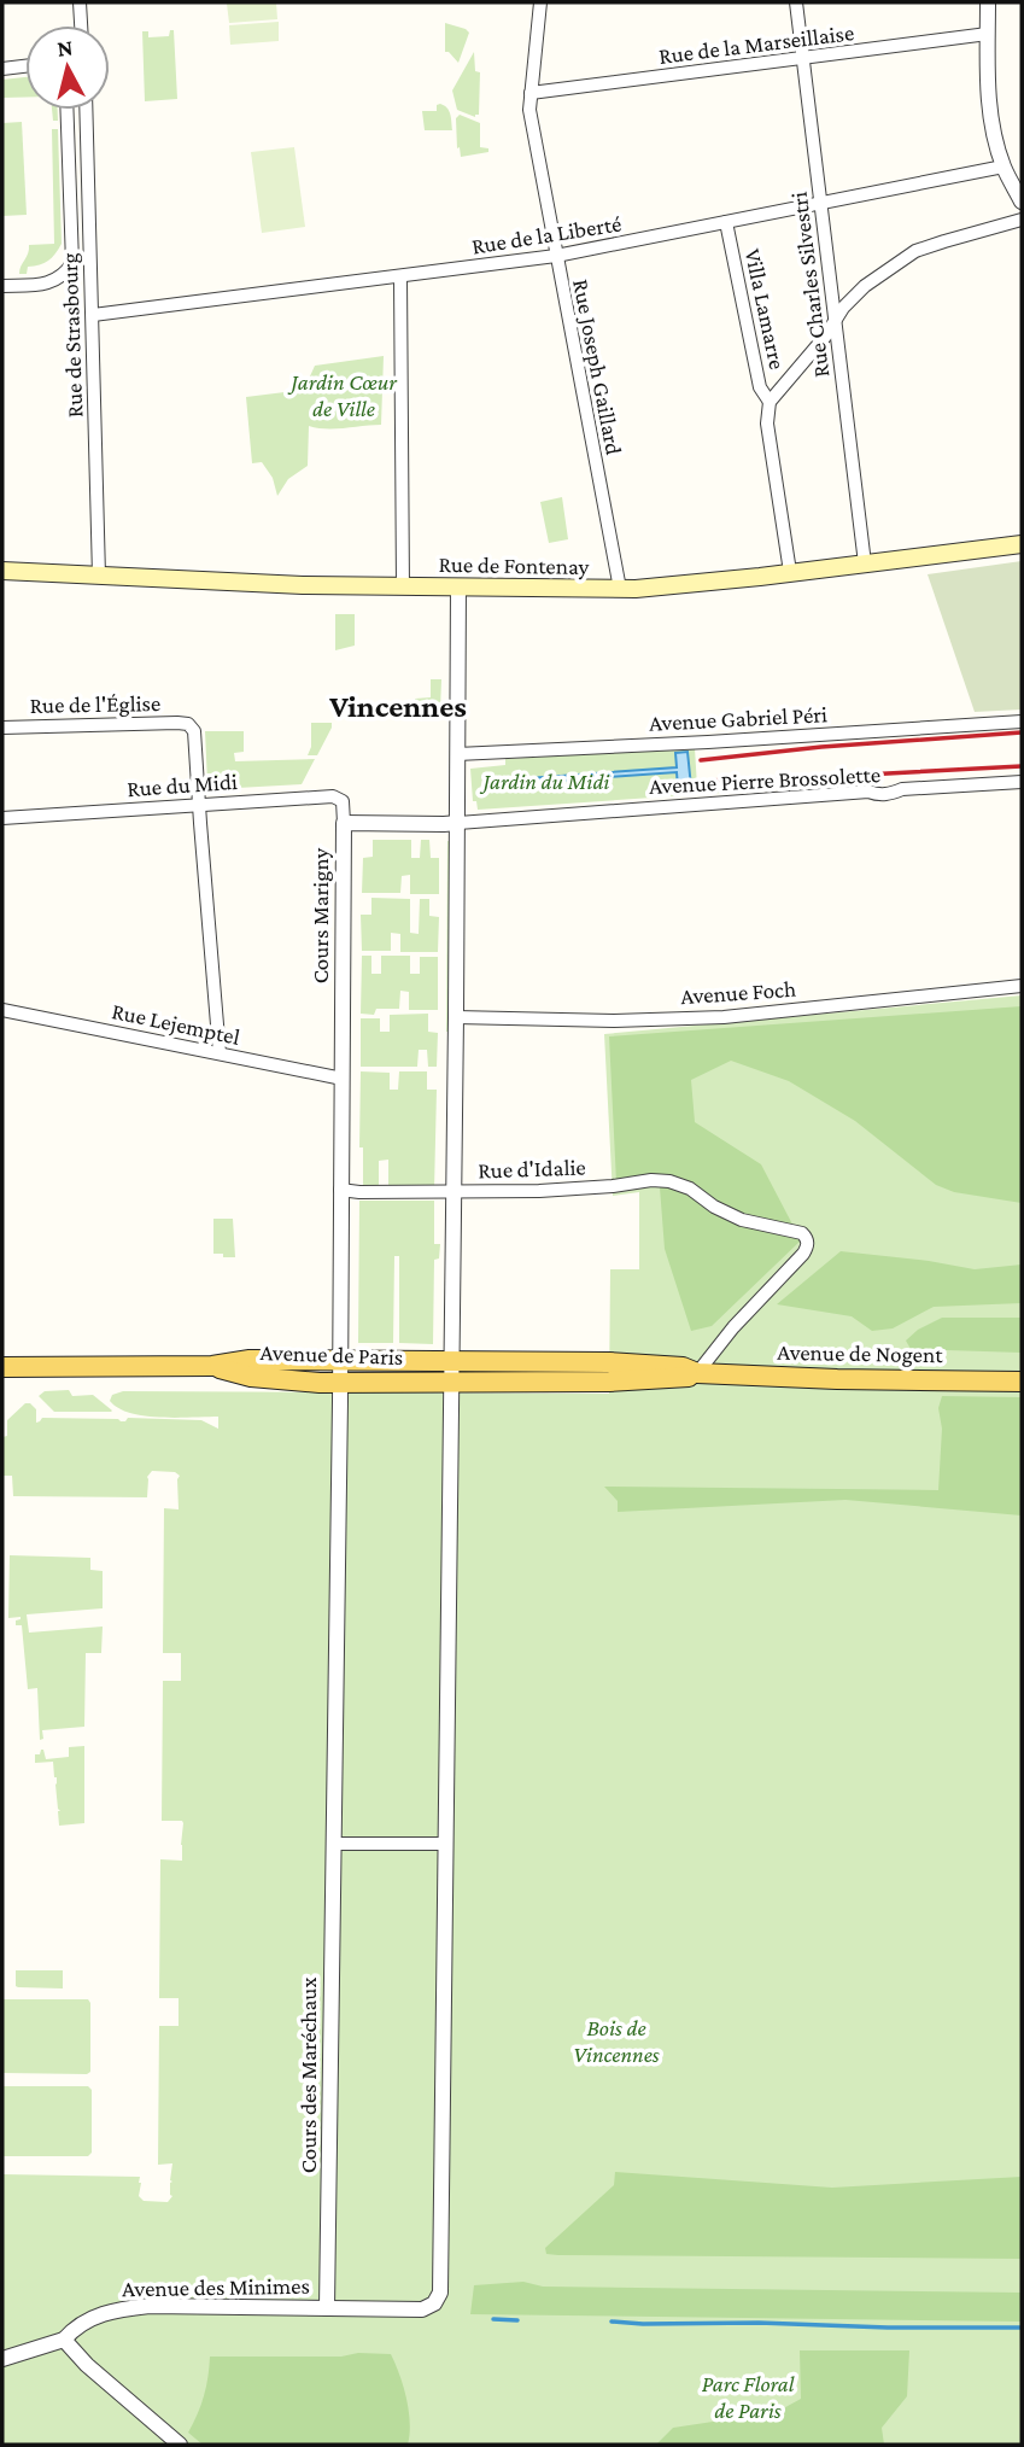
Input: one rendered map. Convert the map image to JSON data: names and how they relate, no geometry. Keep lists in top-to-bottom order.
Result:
{
  "streets": {
    "main road": ["Rue de Fontenay", "Avenue de Nogent", "Avenue de Paris"],
    "street": [
      "Rue de la Marseillaise",
      "Rue de la Liberté",
      "Rue Charles Silvestri",
      "Villa Lamarre",
      "Rue de Strasbourg",
      "Rue Joseph Gaillard",
      "Rue de l'Église",
      "Avenue Gabriel Péri",
      "Avenue Pierre Brossolette",
      "Rue du Midi",
      "Cours Marigny",
      "Avenue Foch",
      "Rue Lejemptel",
      "Rue d'Idalie",
      "Cours des Maréchaux",
      "Avenue des Minimes"
    ]
  },
  "crossings": [
    ["Rue de la Marseillaise", "Rue Charles Silvestri"],
    ["Rue de la Marseillaise", "Rue Joseph Gaillard"],
    ["Rue de la Liberté", "Rue Charles Silvestri"],
    ["Rue de la Liberté", "Villa Lamarre"],
    ["Rue de la Liberté", "Rue de Strasbourg"],
    ["Rue de la Liberté", "Rue Joseph Gaillard"],
    ["Rue Charles Silvestri", "Rue de Fontenay"],
    ["Villa Lamarre", "Rue de Fontenay"],
    ["Rue de Strasbourg", "Rue de Fontenay"],
    ["Rue Joseph Gaillard", "Rue de Fontenay"],
    ["Rue de l'Église", "Rue du Midi"],
    ["Avenue Pierre Brossolette", "Cours Marigny"],
    ["Rue du Midi", "Cours Marigny"],
    ["Cours Marigny", "Rue Lejemptel"],
    ["Cours Marigny", "Avenue de Paris"],
    ["Cours Marigny", "Cours des Maréchaux"],
    ["Rue d'Idalie", "Avenue de Nogent"],
    ["Avenue de Nogent", "Avenue de Paris"],
    ["Avenue de Paris", "Cours des Maréchaux"],
    ["Cours des Maréchaux", "Avenue des Minimes"]
  ],
  "districts": ["Vincennes"],
  "parks": [
    "Jardin Cœur de Ville",
    "Jardin du Midi",
    "Bois de Vincennes",
    "Parc Floral de Paris"
  ],
  "north": "top"
}
